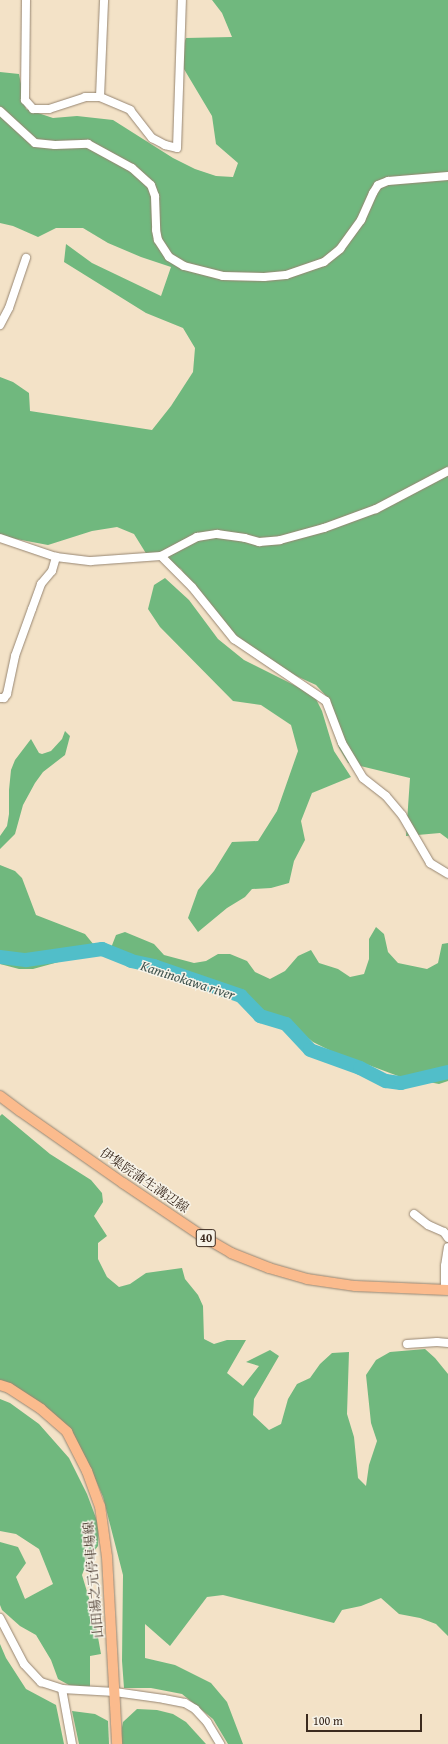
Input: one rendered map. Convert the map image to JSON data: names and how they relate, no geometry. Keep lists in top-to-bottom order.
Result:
{
  "streets": {
    "main road": ["伊集院蒲生溝辺線", "40", "山田湯之元停車場線"]
  },
  "water": ["Kaminokawa river"],
  "scale_bar": "100 m"
}
